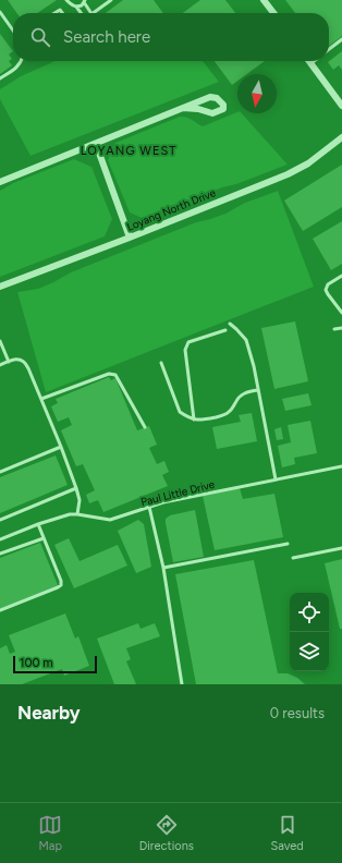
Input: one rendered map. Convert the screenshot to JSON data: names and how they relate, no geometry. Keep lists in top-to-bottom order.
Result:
{
  "streets": {
    "street": ["Loyang North Drive"],
    "lane": ["Paul Little Drive"]
  },
  "districts": ["LOYANG WEST"],
  "scale_bar": "100 m",
  "north": "bottom",
  "page": {
    "search": "Search here",
    "scale": "100 m",
    "heading": ["Nearby", "0 results"],
    "nav": ["Map", "Directions", "Saved"]
  }
}
